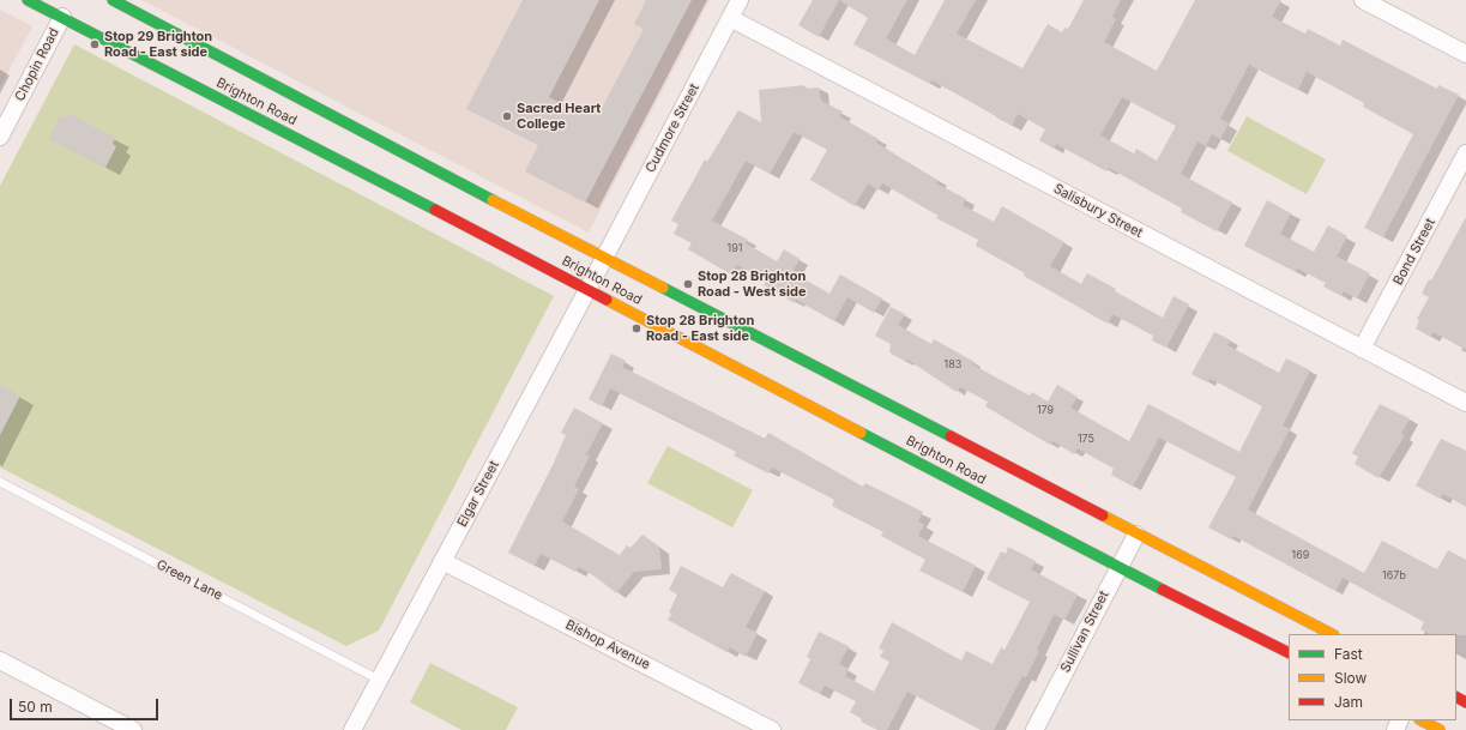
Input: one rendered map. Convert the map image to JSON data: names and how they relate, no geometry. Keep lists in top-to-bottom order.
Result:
{
  "streets": {
    "main road": ["Brighton Road"],
    "street": [
      "Chopin Road",
      "Cudmore Street",
      "Salisbury Street",
      "Bond Street",
      "Elgar Street",
      "Sullivan Street",
      "Bishop Avenue"
    ],
    "lane": ["Green Lane"]
  },
  "crossings": [
    ["Chopin Road", "Brighton Road"],
    ["Brighton Road", "Cudmore Street"],
    ["Brighton Road", "Elgar Street"],
    ["Brighton Road", "Sullivan Street"],
    ["Cudmore Street", "Salisbury Street"],
    ["Cudmore Street", "Elgar Street"],
    ["Salisbury Street", "Bond Street"],
    ["Elgar Street", "Green Lane"],
    ["Elgar Street", "Bishop Avenue"]
  ],
  "places": [
    "Stop 29 Brighton Road - East side",
    "Sacred Heart College",
    "Stop 28 Brighton Road - West side",
    "Stop 28 Brighton Road - East side"
  ],
  "house_numbers": [
    "191",
    "183",
    "179",
    "175",
    "169",
    "167b"
  ],
  "legend": ["Fast", "Slow", "Jam"],
  "scale_bar": "50 m"
}
